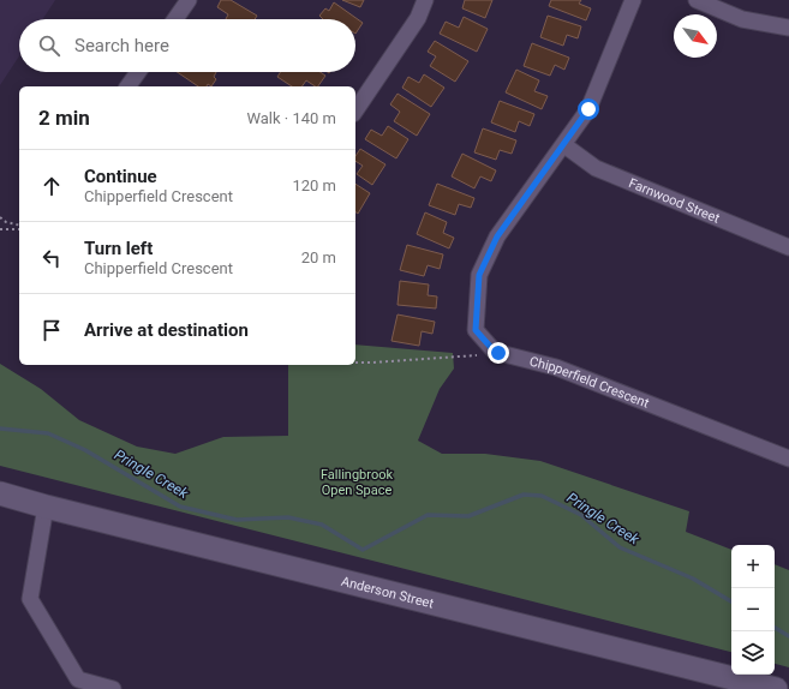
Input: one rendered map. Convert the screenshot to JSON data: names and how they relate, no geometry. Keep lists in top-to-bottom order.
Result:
{
  "streets": {
    "street": ["Farnwood Street", "Chipperfield Crescent", "Anderson Street"]
  },
  "crossings": [
    ["Farnwood Street", "Chipperfield Crescent"]
  ],
  "water": ["Pringle Creek"],
  "parks": ["Fallingbrook Open Space"],
  "north": "bottom right",
  "page": {
    "search": "Search here",
    "heading": ["2 min", "Walk · 140 m"],
    "list": [
      ["Continue", "Chipperfield Crescent", "120 m"],
      ["Turn left", "Chipperfield Crescent", "20 m"],
      "Arrive at destination"
    ],
    "map_buttons": ["+", "−"]
  }
}
